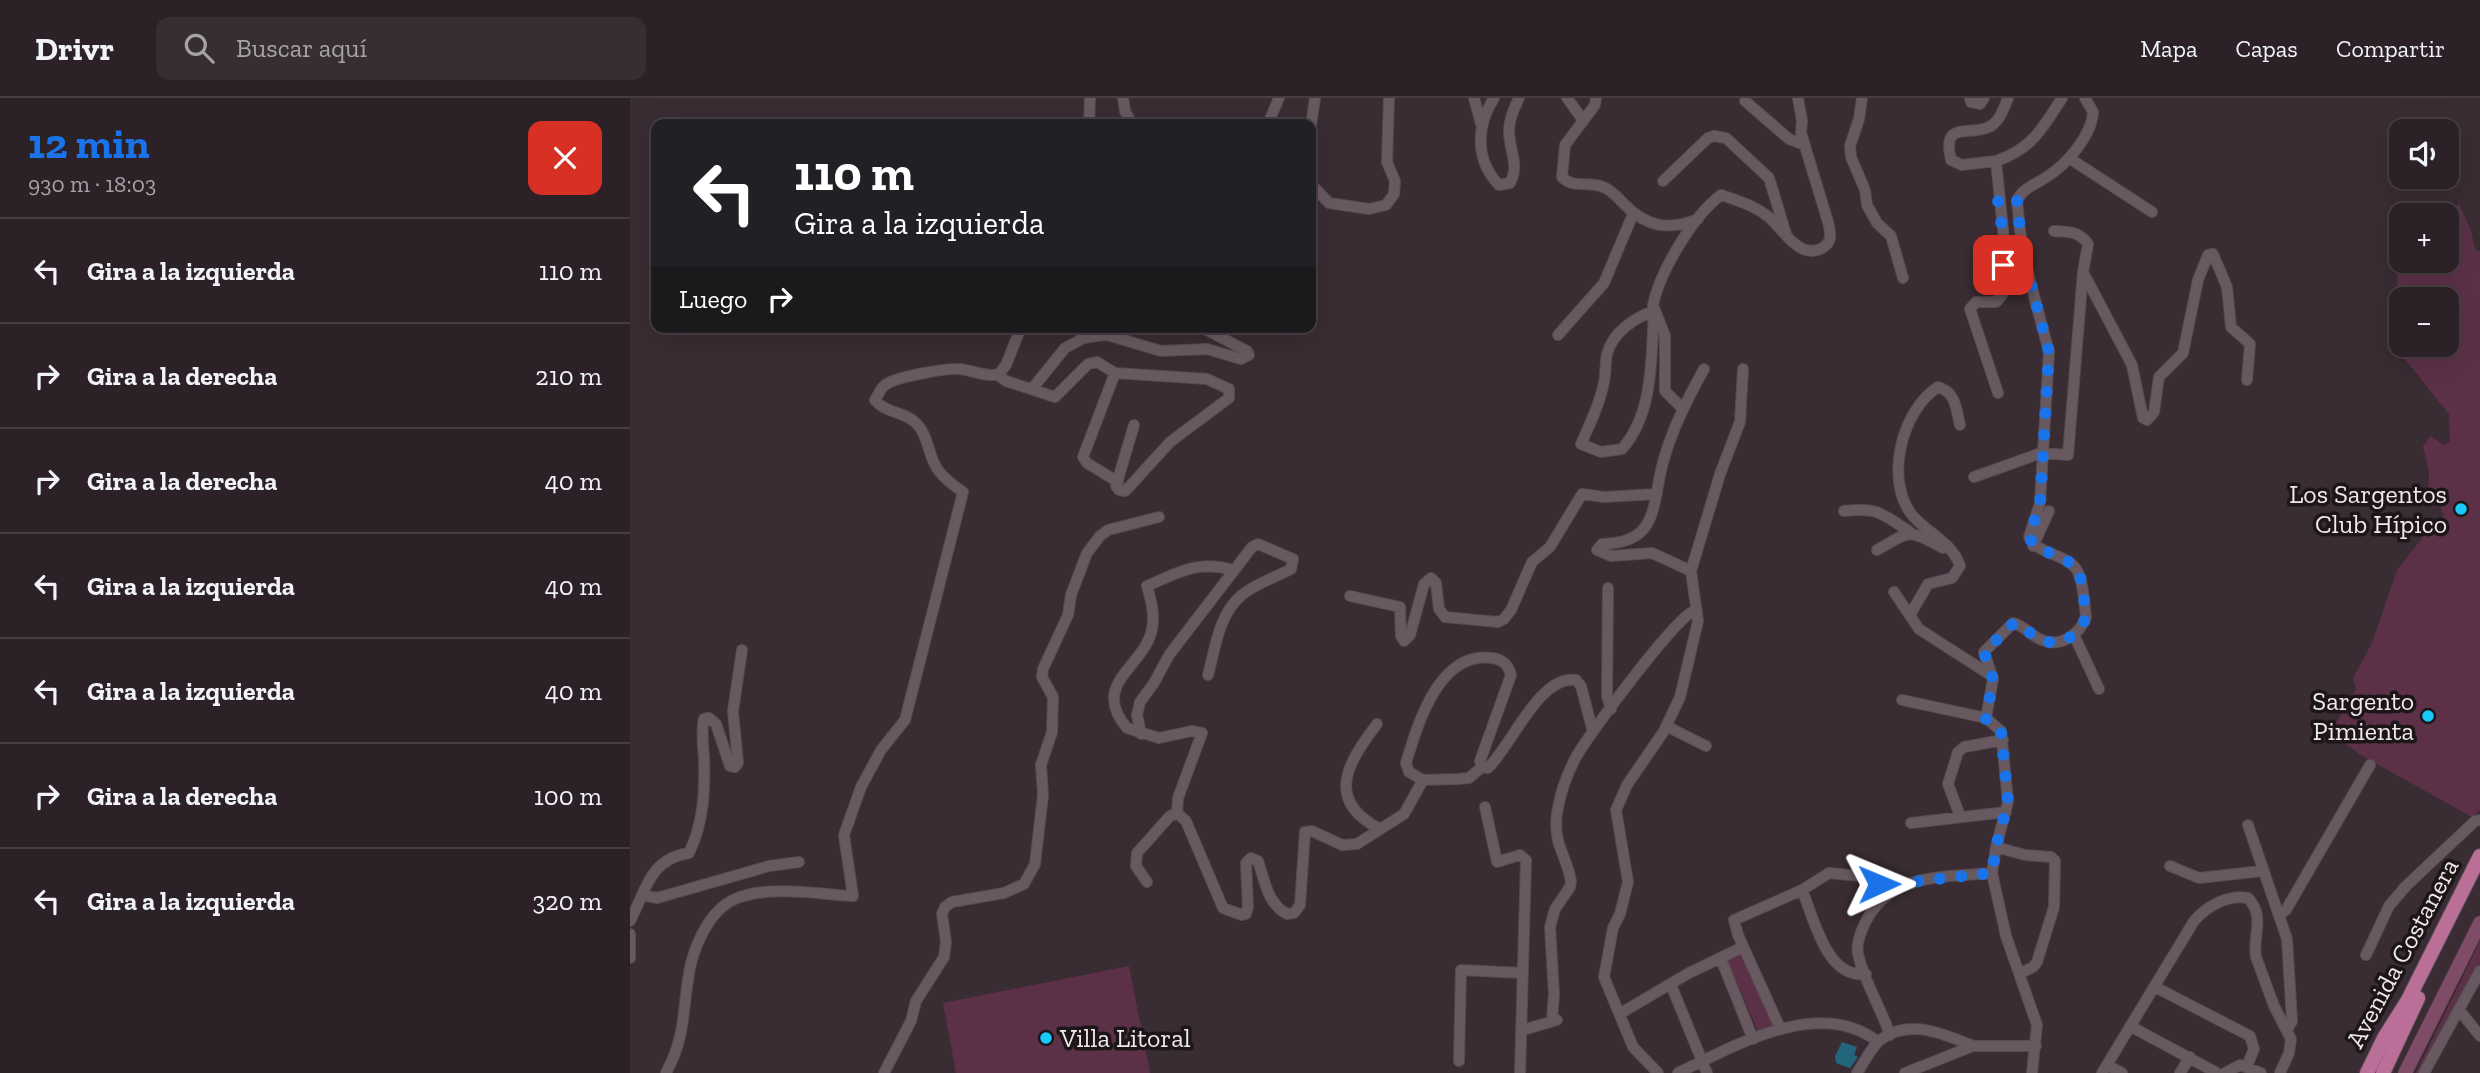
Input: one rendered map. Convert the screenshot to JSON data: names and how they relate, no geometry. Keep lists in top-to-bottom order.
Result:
{
  "streets": {
    "main road": ["Avenida Costanera"]
  },
  "places": ["Los Sargentos Club Hípico", "Sargento Pimienta", "Villa Litoral"],
  "page": {
    "header": "Drivr",
    "search": "Buscar aquí",
    "nav": ["Mapa", "Capas", "Compartir"],
    "heading": ["12 min", "930 m · 18:03"],
    "map_buttons": ["+", "−"],
    "turn": ["110 m", "Gira a la izquierda"],
    "list": [
      {
        "name": "Gira a la izquierda",
        "value": "110 m"
      },
      {
        "name": "Gira a la derecha",
        "value": "210 m"
      },
      {
        "name": "Gira a la derecha",
        "value": "40 m"
      },
      {
        "name": "Gira a la izquierda",
        "value": "40 m"
      },
      {
        "name": "Gira a la izquierda",
        "value": "40 m"
      },
      {
        "name": "Gira a la derecha",
        "value": "100 m"
      },
      {
        "name": "Gira a la izquierda",
        "value": "320 m"
      }
    ],
    "then": "Luego"
  }
}
